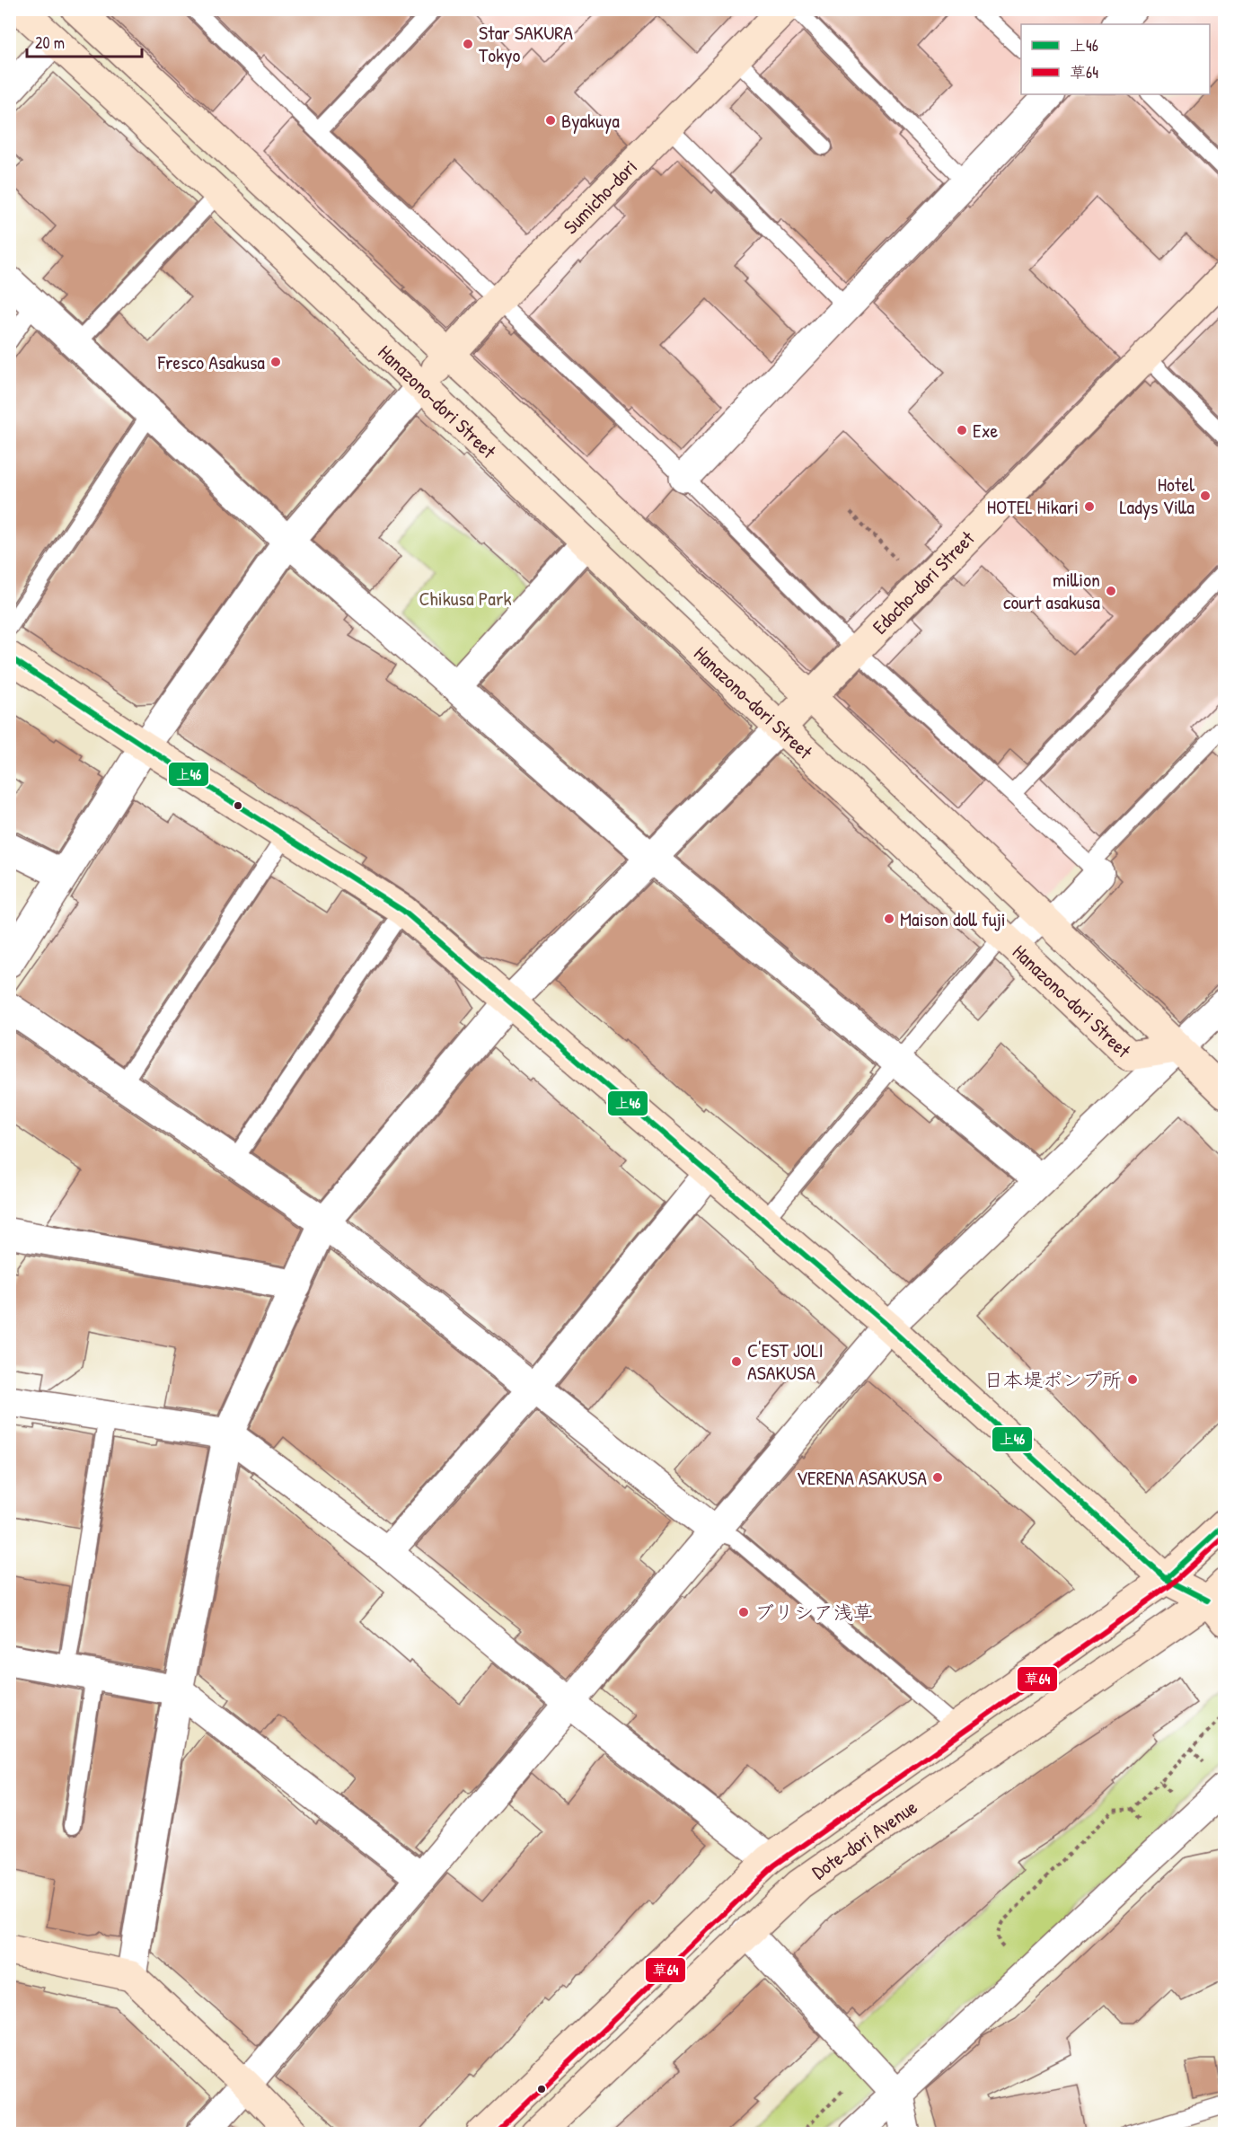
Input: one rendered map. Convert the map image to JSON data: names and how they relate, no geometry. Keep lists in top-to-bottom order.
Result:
{
  "streets": {
    "street": [
      "Sumicho-dori",
      "Hanazono-dori Street",
      "Edocho-dori Street",
      "Dote-dori Avenue"
    ]
  },
  "crossings": [
    ["Sumicho-dori", "Hanazono-dori Street"],
    ["Hanazono-dori Street", "Edocho-dori Street"]
  ],
  "parks": ["Chikusa Park"],
  "places": [
    "Star SAKURA Tokyo",
    "Byakuya",
    "Fresco Asakusa",
    "Exe",
    "Hotel Ladys Villa",
    "HOTEL Hikari",
    "million court asakusa",
    "Maison doll fuji",
    "C'EST JOLI ASAKUSA",
    "日本堤ポンプ所",
    "VERENA ASAKUSA",
    "ブリシア浅草"
  ],
  "lines": ["transit line 上46", "transit line 草64"],
  "legend": ["上46", "草64"],
  "scale_bar": "20 m"
}
